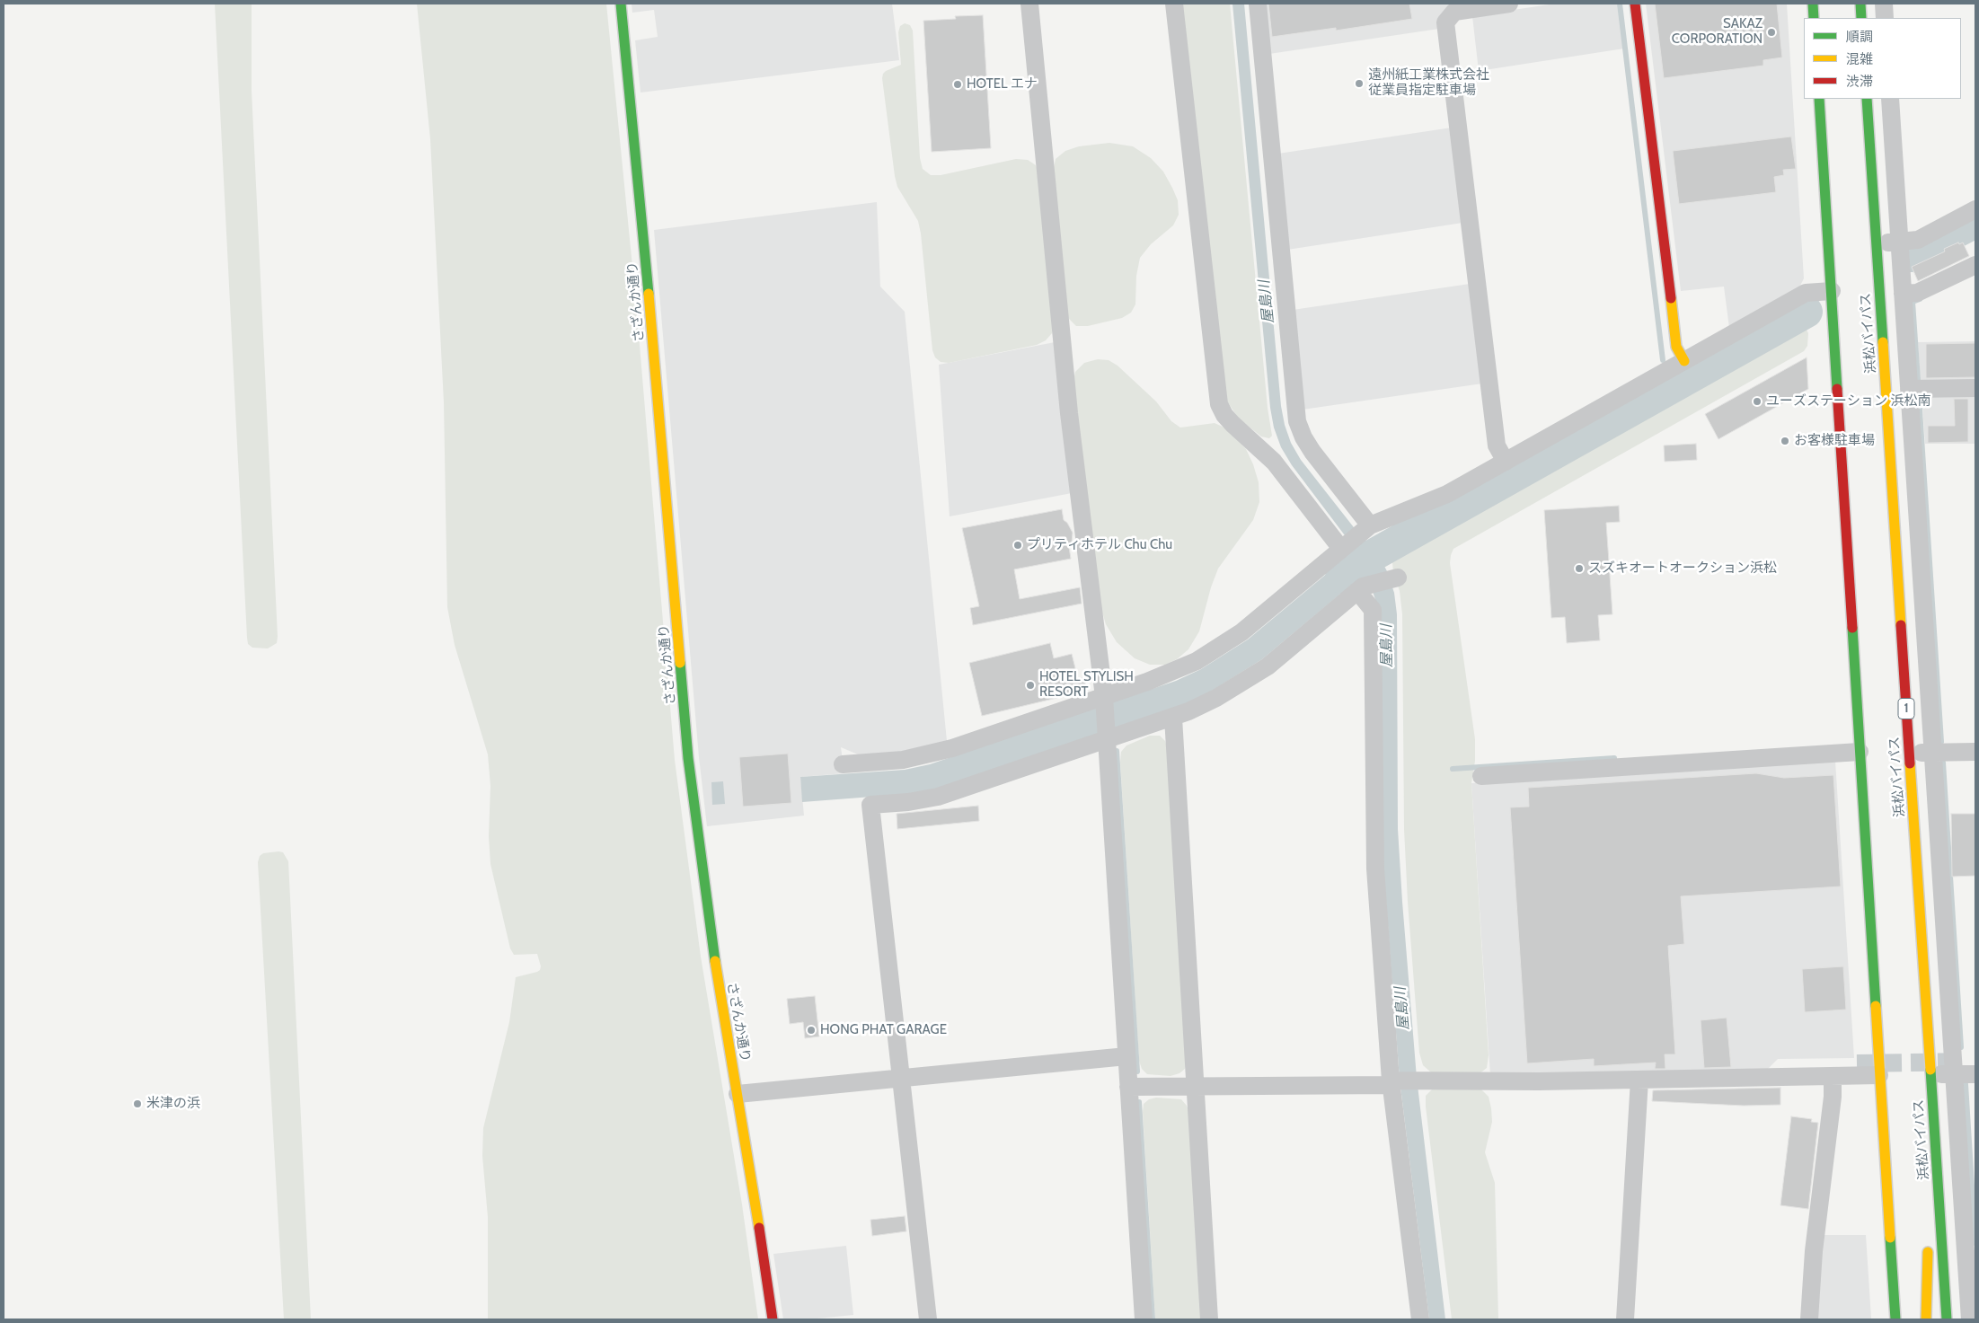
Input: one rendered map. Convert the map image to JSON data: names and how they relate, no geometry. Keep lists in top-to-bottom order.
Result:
{
  "streets": {
    "main road": ["さざんか通り", "浜松バイパス", "1"]
  },
  "water": ["屋島川"],
  "places": [
    "SAKAZ CORPORATION",
    "遠州紙工業株式会社 従業員指定駐車場",
    "HOTEL エナ",
    "ユーズステーション 浜松南",
    "お客様駐車場",
    "プリティホテル Chu Chu",
    "スズキオートオークション浜松",
    "HOTEL STYLISH RESORT",
    "HONG PHAT GARAGE",
    "米津の浜"
  ],
  "legend": ["順調", "混雑", "渋滞"]
}
